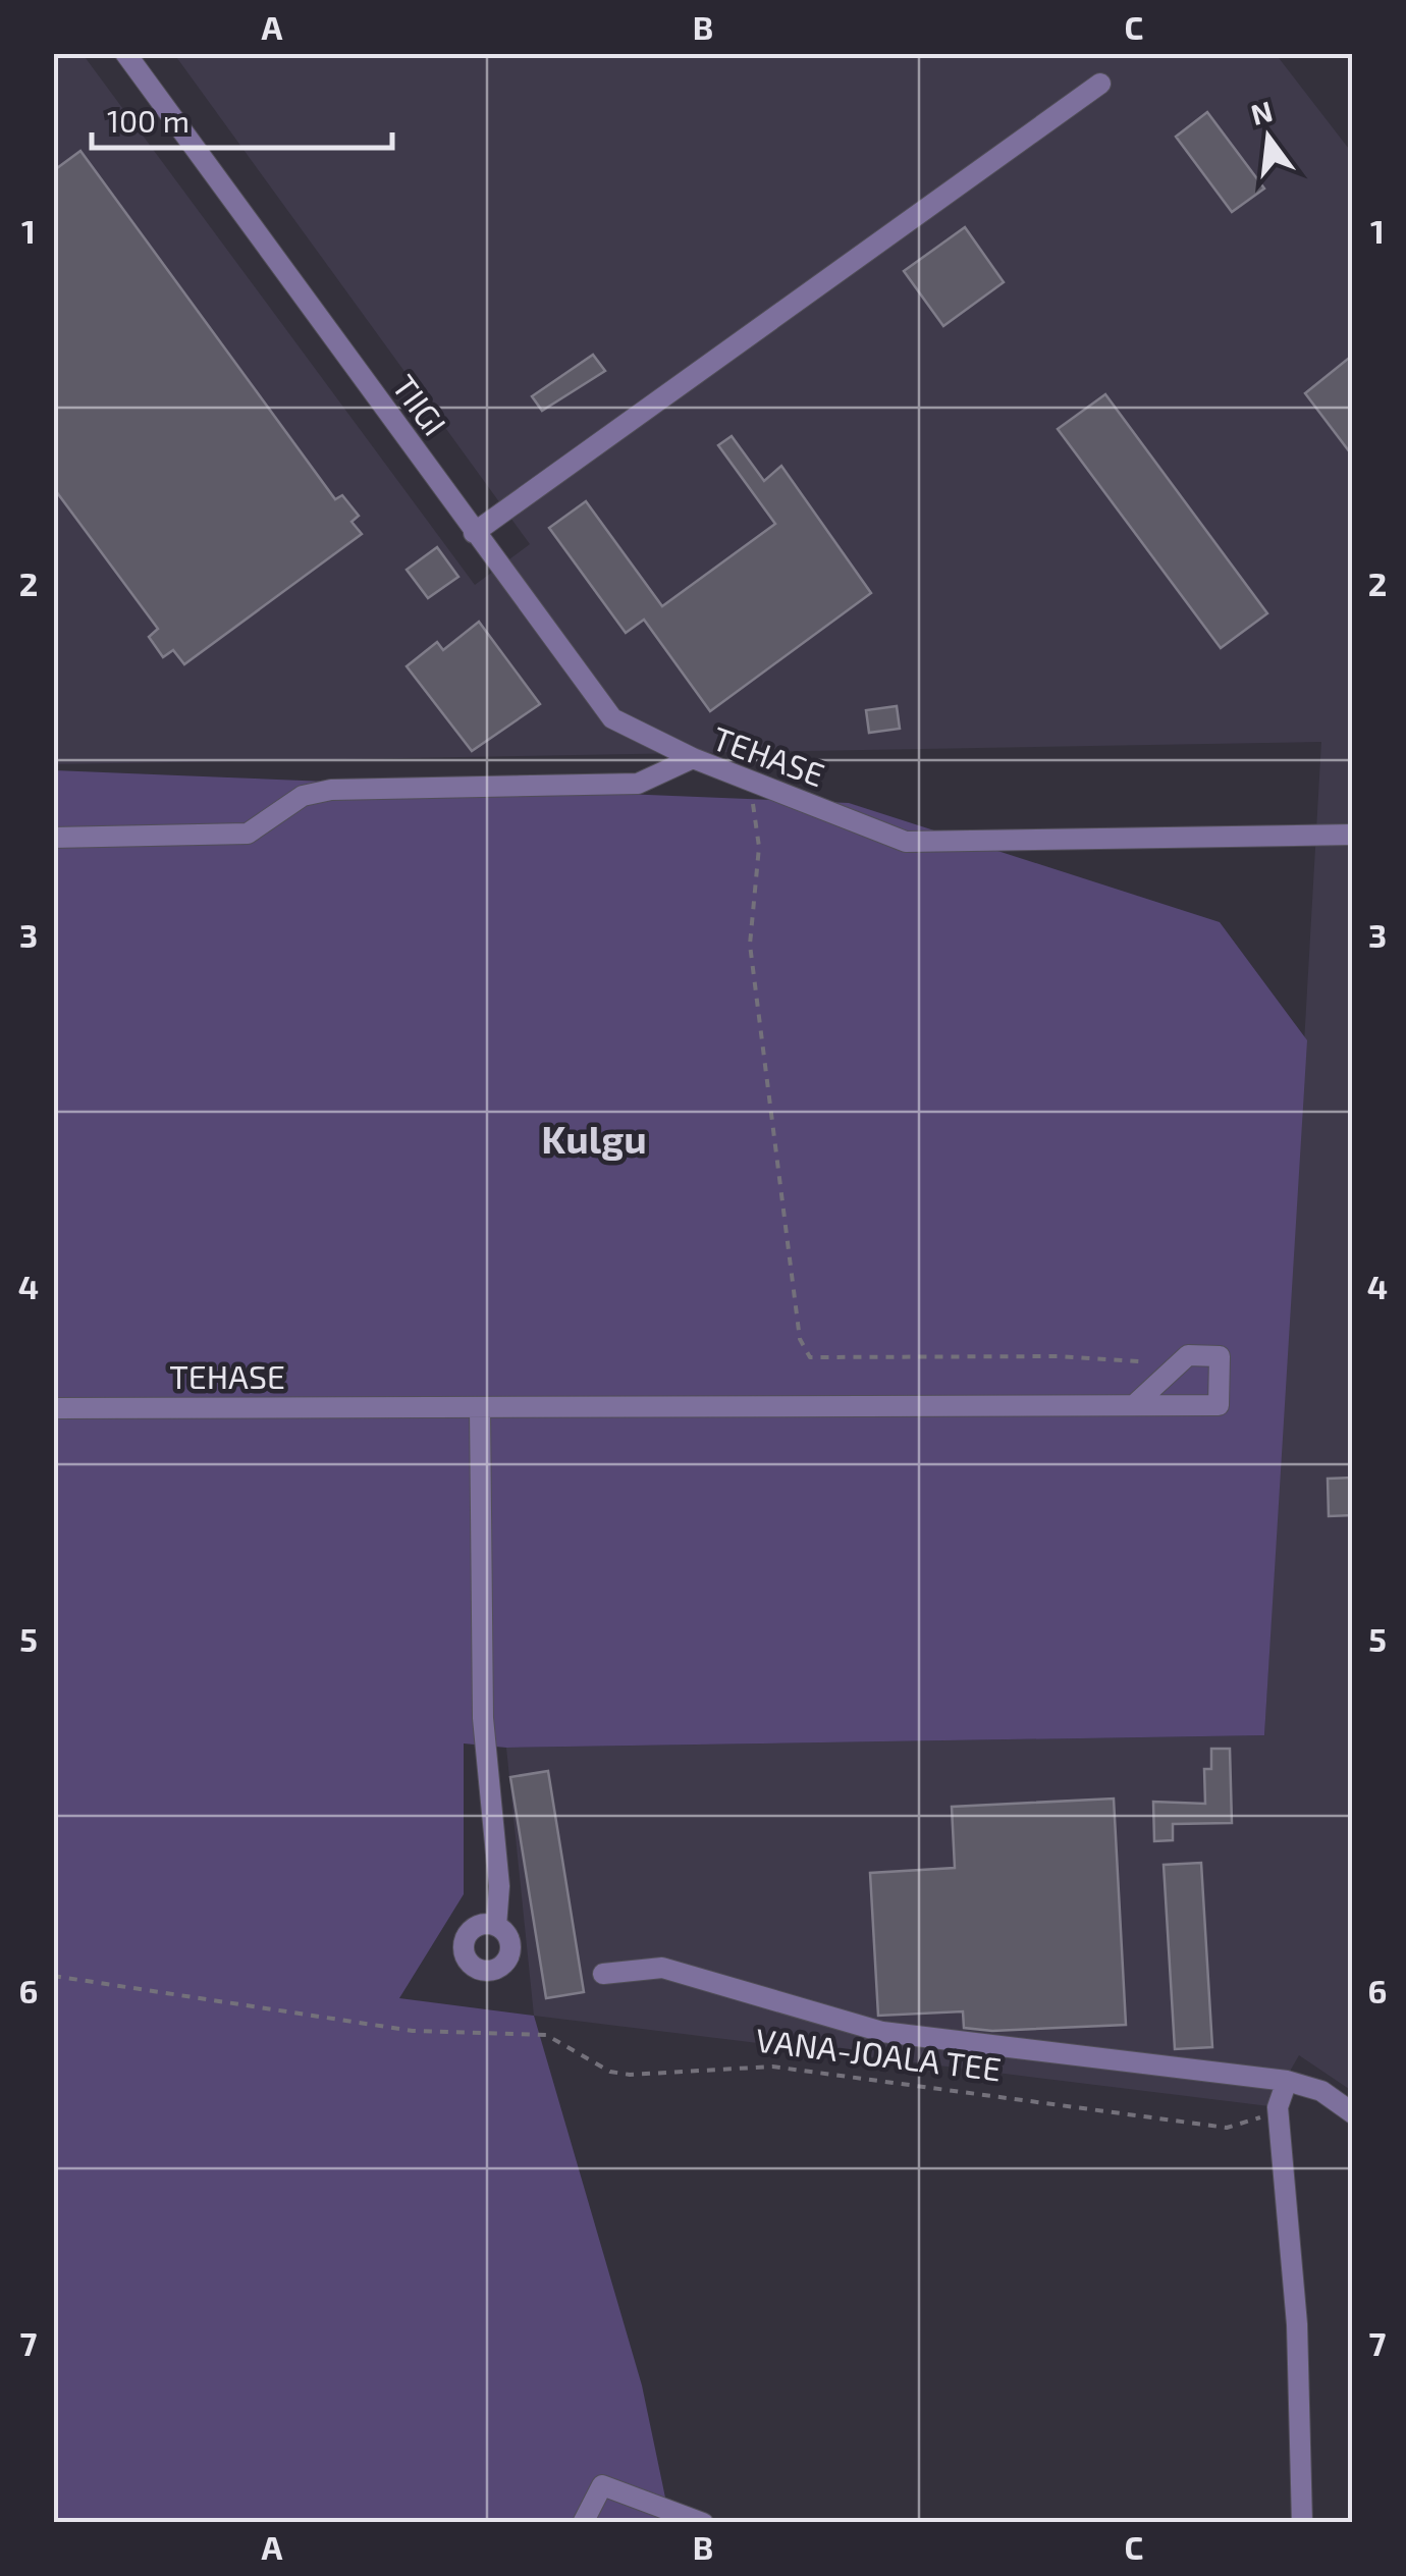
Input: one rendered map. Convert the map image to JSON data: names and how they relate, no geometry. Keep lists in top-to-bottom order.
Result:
{
  "streets": {
    "street": ["TIIGI", "TEHASE"],
    "path": ["VANA-JOALA TEE"]
  },
  "crossings": [
    ["TIIGI", "TEHASE"]
  ],
  "districts": ["Kulgu"],
  "scale_bar": "100 m",
  "north": "top",
  "grid": {
    "columns": ["A", "B", "C"],
    "rows": [
      "1",
      "2",
      "3",
      "4",
      "5",
      "6",
      "7"
    ]
  }
}
